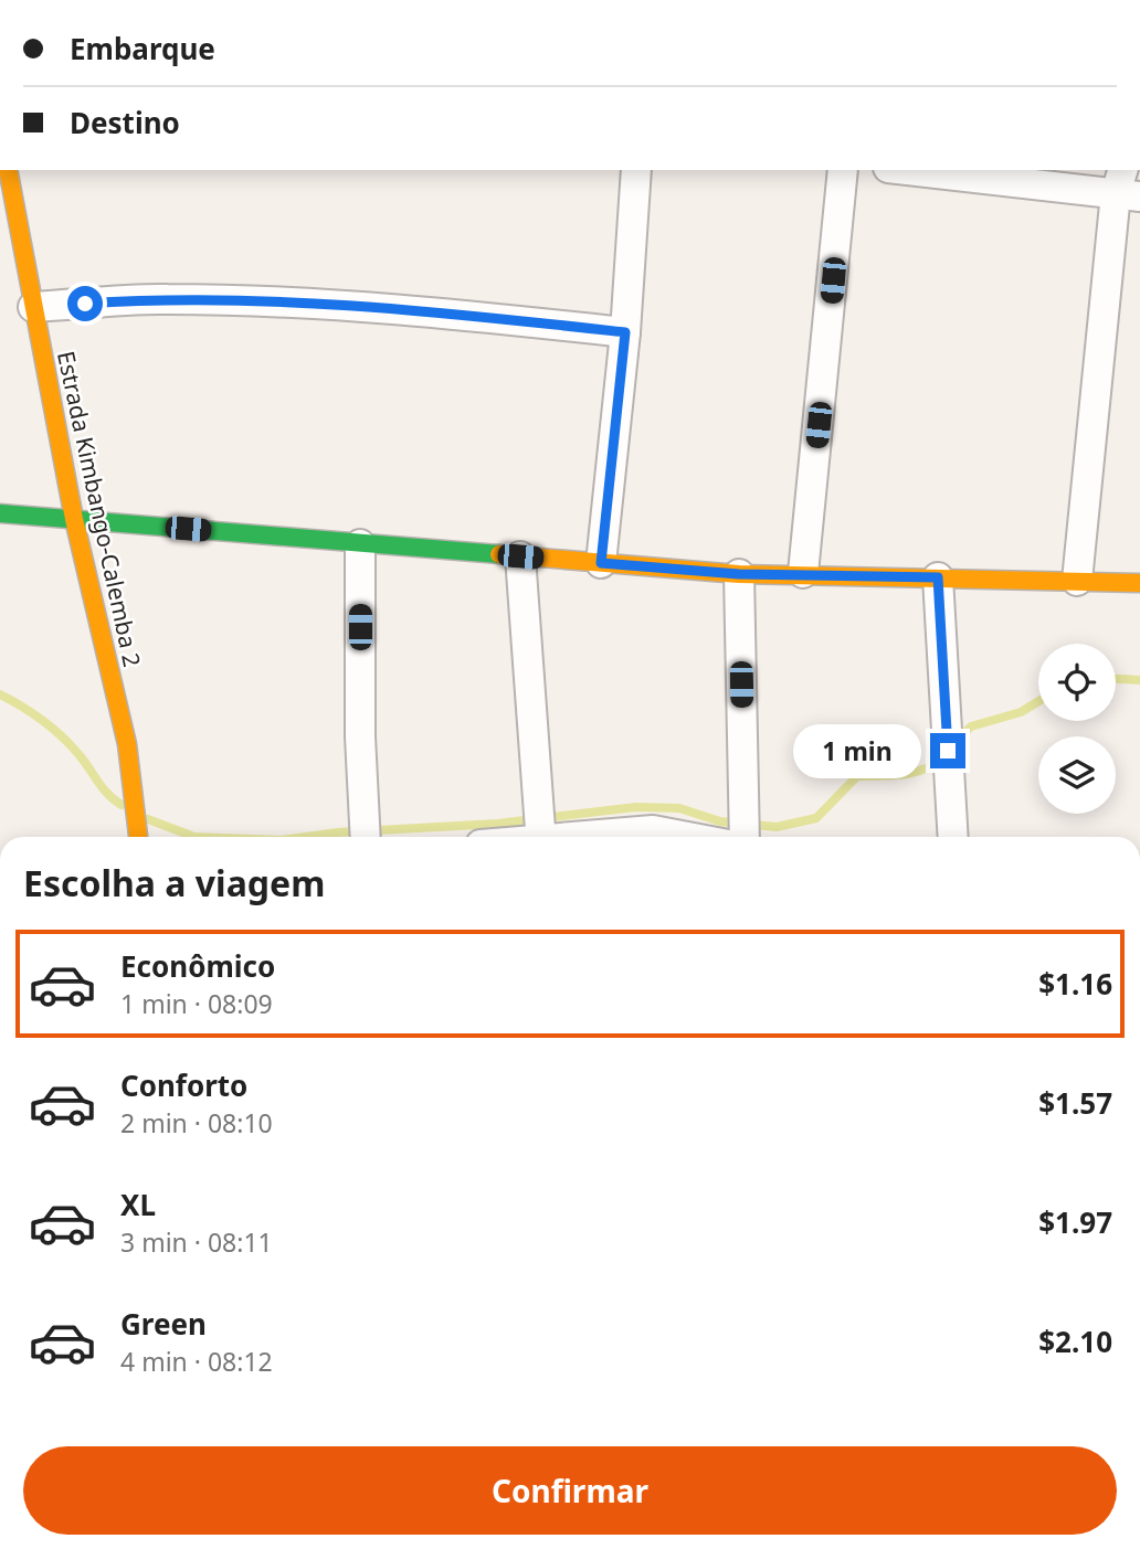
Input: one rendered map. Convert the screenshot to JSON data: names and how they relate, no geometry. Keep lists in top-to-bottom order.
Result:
{
  "streets": {
    "street": ["Estrada Kimbango-Calemba 2"]
  },
  "page": {
    "banner": ["Embarque", "Destino"],
    "bubble": "1 min",
    "heading": "Escolha a viagem",
    "list": [
      {
        "name": "Econômico",
        "note": "1 min · 08:09",
        "value": "$1.16"
      },
      {
        "name": "Conforto",
        "note": "2 min · 08:10",
        "value": "$1.57"
      },
      {
        "name": "XL",
        "note": "3 min · 08:11",
        "value": "$1.97"
      },
      {
        "name": "Green",
        "note": "4 min · 08:12",
        "value": "$2.10"
      }
    ],
    "buttons": "Confirmar"
  }
}
